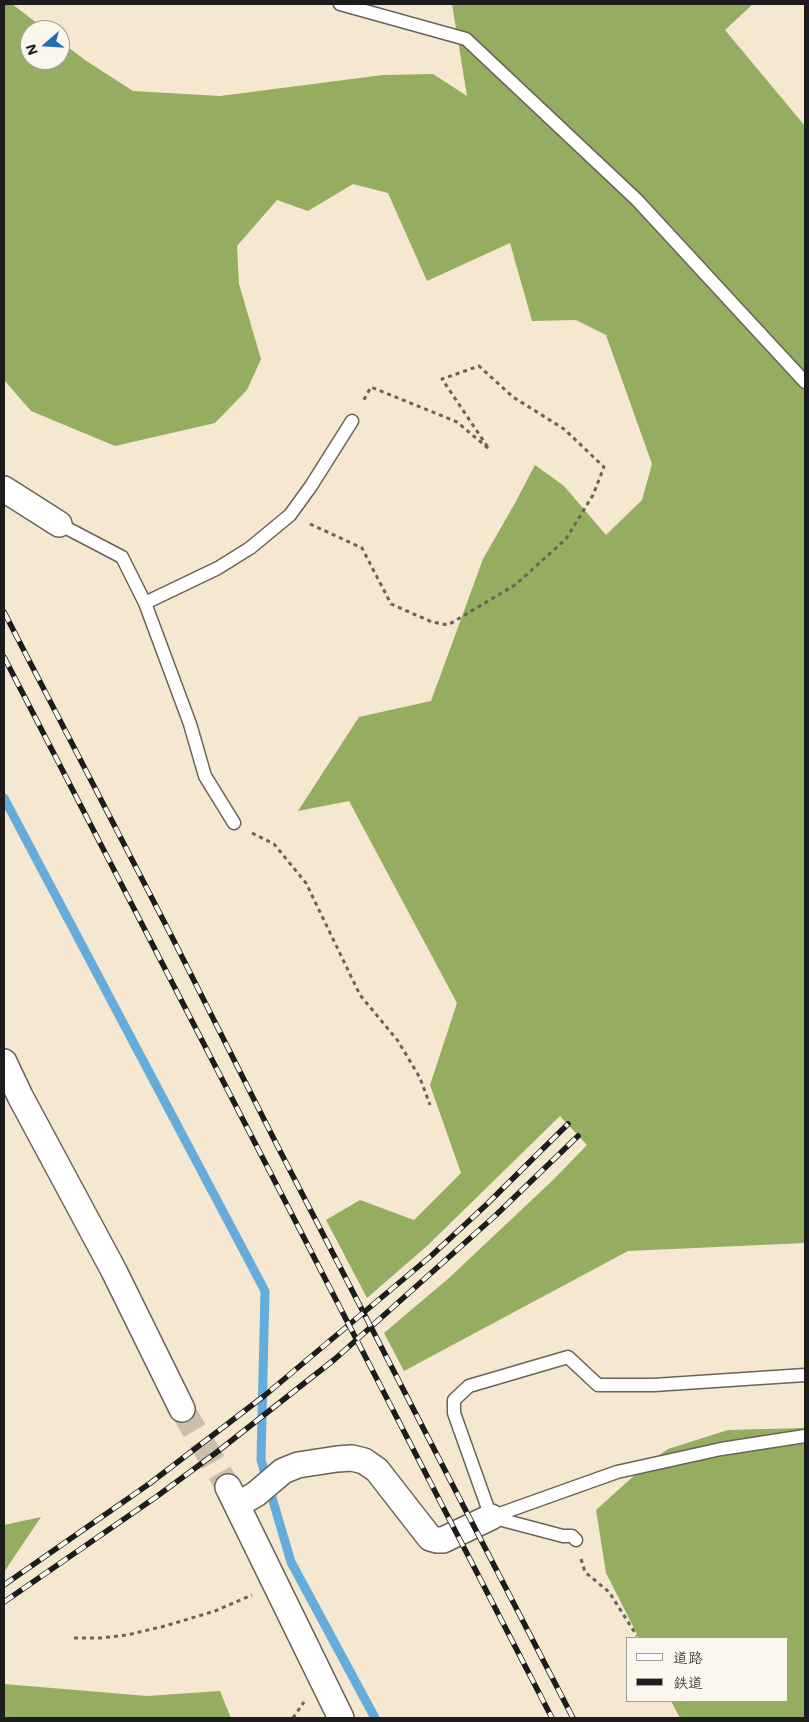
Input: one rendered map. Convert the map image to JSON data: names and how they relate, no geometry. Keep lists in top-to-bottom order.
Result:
{
  "legend": ["道路", "鉄道"],
  "north": "left"
}
